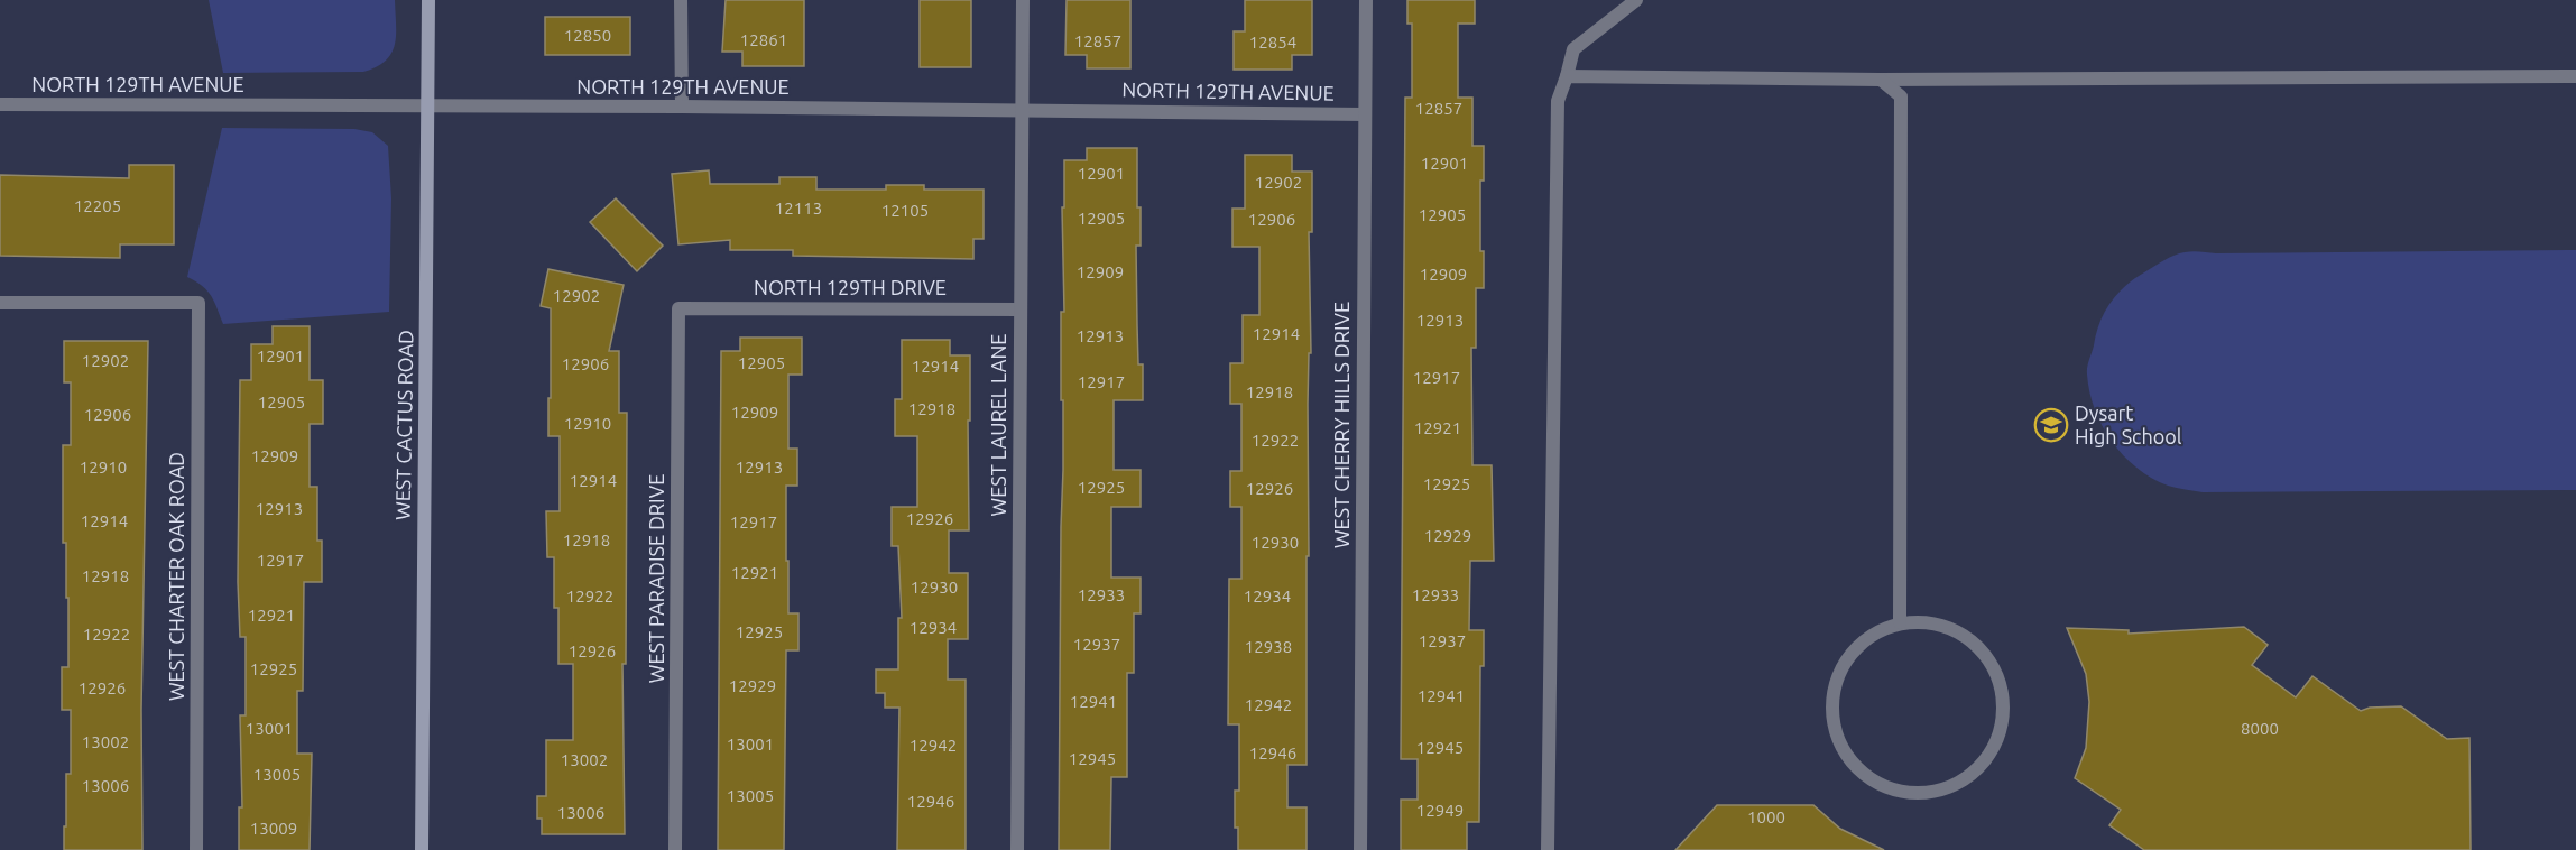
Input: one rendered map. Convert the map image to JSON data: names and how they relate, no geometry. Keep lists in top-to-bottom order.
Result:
{
  "streets": {
    "main road": ["WEST CACTUS ROAD"],
    "street": [
      "NORTH 129TH AVENUE",
      "NORTH 129TH DRIVE",
      "WEST LAUREL LANE",
      "WEST CHERRY HILLS DRIVE",
      "WEST CHARTER OAK ROAD",
      "WEST PARADISE DRIVE"
    ]
  },
  "crossings": [
    ["NORTH 129TH AVENUE", "WEST CACTUS ROAD"],
    ["NORTH 129TH AVENUE", "WEST LAUREL LANE"],
    ["NORTH 129TH AVENUE", "WEST CHERRY HILLS DRIVE"],
    ["NORTH 129TH DRIVE", "WEST LAUREL LANE"],
    ["NORTH 129TH DRIVE", "WEST PARADISE DRIVE"]
  ],
  "places": {
    "school or university": ["Dysart High School"]
  },
  "house_numbers": [
    "12850",
    "12861",
    "12857",
    "12854",
    "12857",
    "12901",
    "12901",
    "12902",
    "12205",
    "12113",
    "12105",
    "12905",
    "12905",
    "12906",
    "12909",
    "12909",
    "12902",
    "12913",
    "12914",
    "12913",
    "12901",
    "12902",
    "12905",
    "12906",
    "12914",
    "12917",
    "12917",
    "12918",
    "12905",
    "12918",
    "12909",
    "12906",
    "12910",
    "12921",
    "12922",
    "12909",
    "12910",
    "12913",
    "12914",
    "12925",
    "12925",
    "12926",
    "12913",
    "12926",
    "12914",
    "12917",
    "12929",
    "12918",
    "12930",
    "12917",
    "12921",
    "12918",
    "12930",
    "12933",
    "12933",
    "12922",
    "12934",
    "12921",
    "12934",
    "12925",
    "12922",
    "12937",
    "12937",
    "12938",
    "12926",
    "12925",
    "12929",
    "12926",
    "12941",
    "12941",
    "12942",
    "13001",
    "8000",
    "13002",
    "13001",
    "12942",
    "12945",
    "12946",
    "12945",
    "13002",
    "13005",
    "13006",
    "13005",
    "12946",
    "12949",
    "13006",
    "1000",
    "13009"
  ]
}
